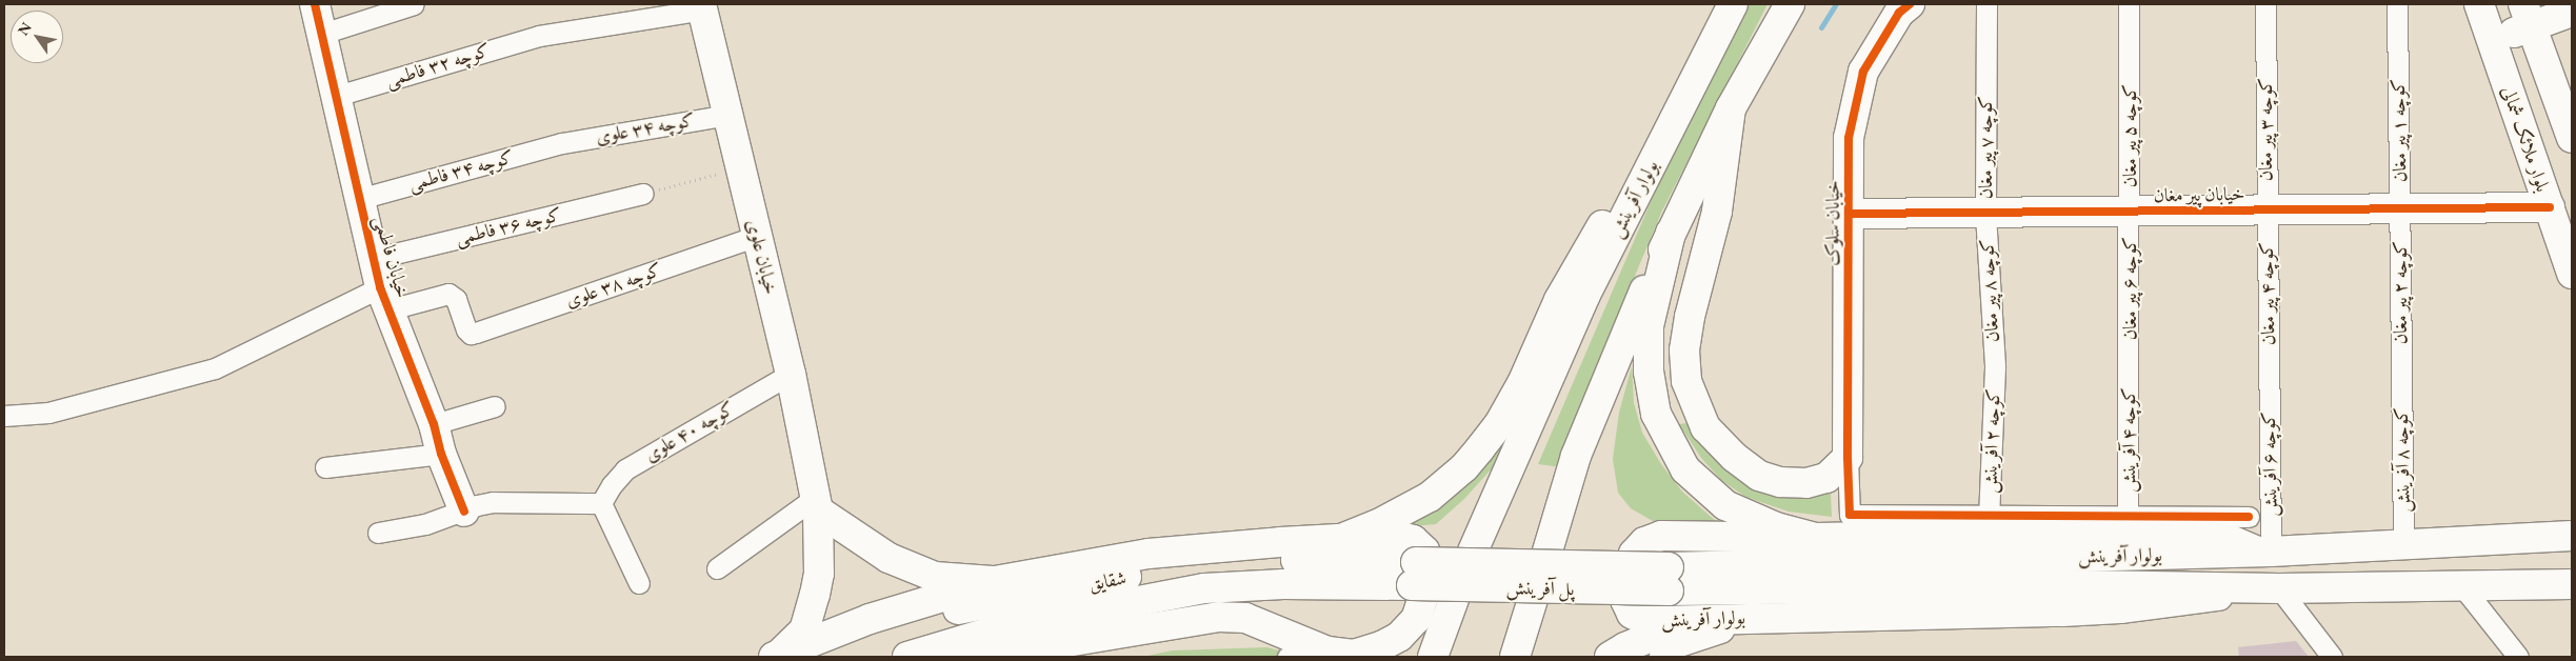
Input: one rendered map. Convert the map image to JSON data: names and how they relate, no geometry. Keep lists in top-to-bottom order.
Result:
{
  "streets": {
    "main road": [
      "بلوار ملائک شمالی",
      "خیابان پیر مغان",
      "بولوار آفرینش",
      "خیابان سلوک",
      "خیابان فاطمی",
      "خیابان علوی",
      "شقایق",
      "پل آفرینش"
    ],
    "street": [
      "کوچه ۳۲ فاطمی",
      "کوچه ۳۴ علوی",
      "کوچه ۳ پیر مغان",
      "کوچه ۱ پیر مغان",
      "کوچه ۵ پیر مغان",
      "کوچه ۷ پیر مغان",
      "کوچه ۳۴ فاطمی",
      "کوچه ۳۶ فاطمی",
      "کوچه ۳۸ علوی",
      "کوچه ۶ پیر مغان",
      "کوچه ۸ پیر مغان",
      "کوچه ۲ پیر مغان",
      "کوچه ۴ پیر مغان",
      "کوچه ۴۰ علوی",
      "کوچه ۴ آفرینش",
      "کوچه ۲ آفرینش",
      "کوچه ۸ آفرینش",
      "کوچه ۶ آفرینش"
    ]
  },
  "crossings": [
    ["کوچه ۳۲ فاطمی", "خیابان فاطمی"],
    ["کوچه ۳۲ فاطمی", "خیابان علوی"],
    ["کوچه ۳۴ علوی", "کوچه ۳۴ فاطمی"],
    ["کوچه ۳۴ علوی", "خیابان علوی"],
    ["کوچه ۳ پیر مغان", "خیابان پیر مغان"],
    ["کوچه ۳ پیر مغان", "کوچه ۴ پیر مغان"],
    ["کوچه ۱ پیر مغان", "خیابان پیر مغان"],
    ["کوچه ۱ پیر مغان", "کوچه ۲ پیر مغان"],
    ["کوچه ۵ پیر مغان", "خیابان پیر مغان"],
    ["کوچه ۵ پیر مغان", "کوچه ۶ پیر مغان"],
    ["بلوار ملائک شمالی", "خیابان پیر مغان"],
    ["کوچه ۷ پیر مغان", "خیابان پیر مغان"],
    ["کوچه ۷ پیر مغان", "کوچه ۸ پیر مغان"],
    ["کوچه ۳۴ فاطمی", "خیابان فاطمی"],
    ["خیابان پیر مغان", "خیابان سلوک"],
    ["خیابان پیر مغان", "کوچه ۶ پیر مغان"],
    ["خیابان پیر مغان", "کوچه ۸ پیر مغان"],
    ["خیابان پیر مغان", "کوچه ۲ پیر مغان"],
    ["خیابان پیر مغان", "کوچه ۴ پیر مغان"],
    ["بولوار آفرینش", "کوچه ۸ آفرینش"],
    ["بولوار آفرینش", "کوچه ۶ آفرینش"],
    ["بولوار آفرینش", "پل آفرینش"],
    ["کوچه ۳۶ فاطمی", "خیابان فاطمی"],
    ["خیابان فاطمی", "کوچه ۳۸ علوی"],
    ["خیابان علوی", "کوچه ۳۸ علوی"],
    ["خیابان علوی", "کوچه ۴۰ علوی"],
    ["خیابان علوی", "شقایق"],
    ["کوچه ۶ پیر مغان", "کوچه ۴ آفرینش"],
    ["کوچه ۸ پیر مغان", "کوچه ۲ آفرینش"],
    ["کوچه ۲ پیر مغان", "کوچه ۸ آفرینش"],
    ["کوچه ۴ پیر مغان", "کوچه ۶ آفرینش"],
    ["شقایق", "پل آفرینش"]
  ],
  "north": "top left"
}
